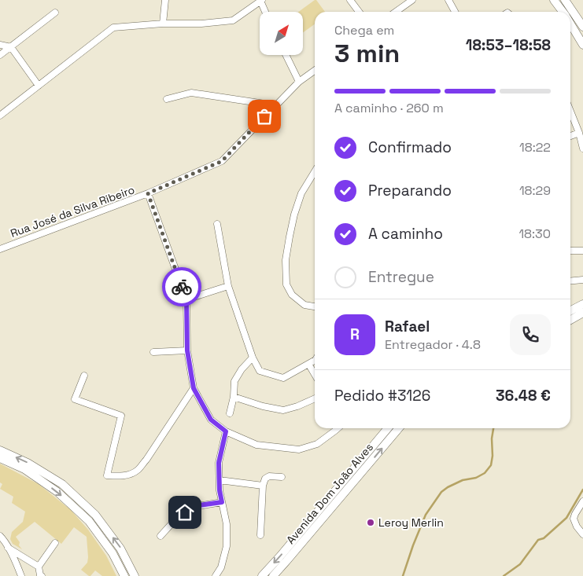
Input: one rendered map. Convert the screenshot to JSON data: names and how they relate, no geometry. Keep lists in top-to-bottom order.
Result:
{
  "streets": {
    "main road": ["Avenida Dom João Alves"],
    "street": ["Rua José da Silva Ribeiro"]
  },
  "places": ["Leroy Merlin"],
  "north": "top right",
  "page": {
    "heading": ["3 min", "Chega em", "18:53–18:58"],
    "panel": [
      "Rafael",
      "Entregador · 4.8",
      "Pedido #3126",
      "36.48 €"
    ],
    "bar": "A caminho · 260 m",
    "list": [
      ["Confirmado", "18:22"],
      ["Preparando", "18:29"],
      ["A caminho", "18:30"],
      "Entregue"
    ],
    "round": "R"
  }
}
